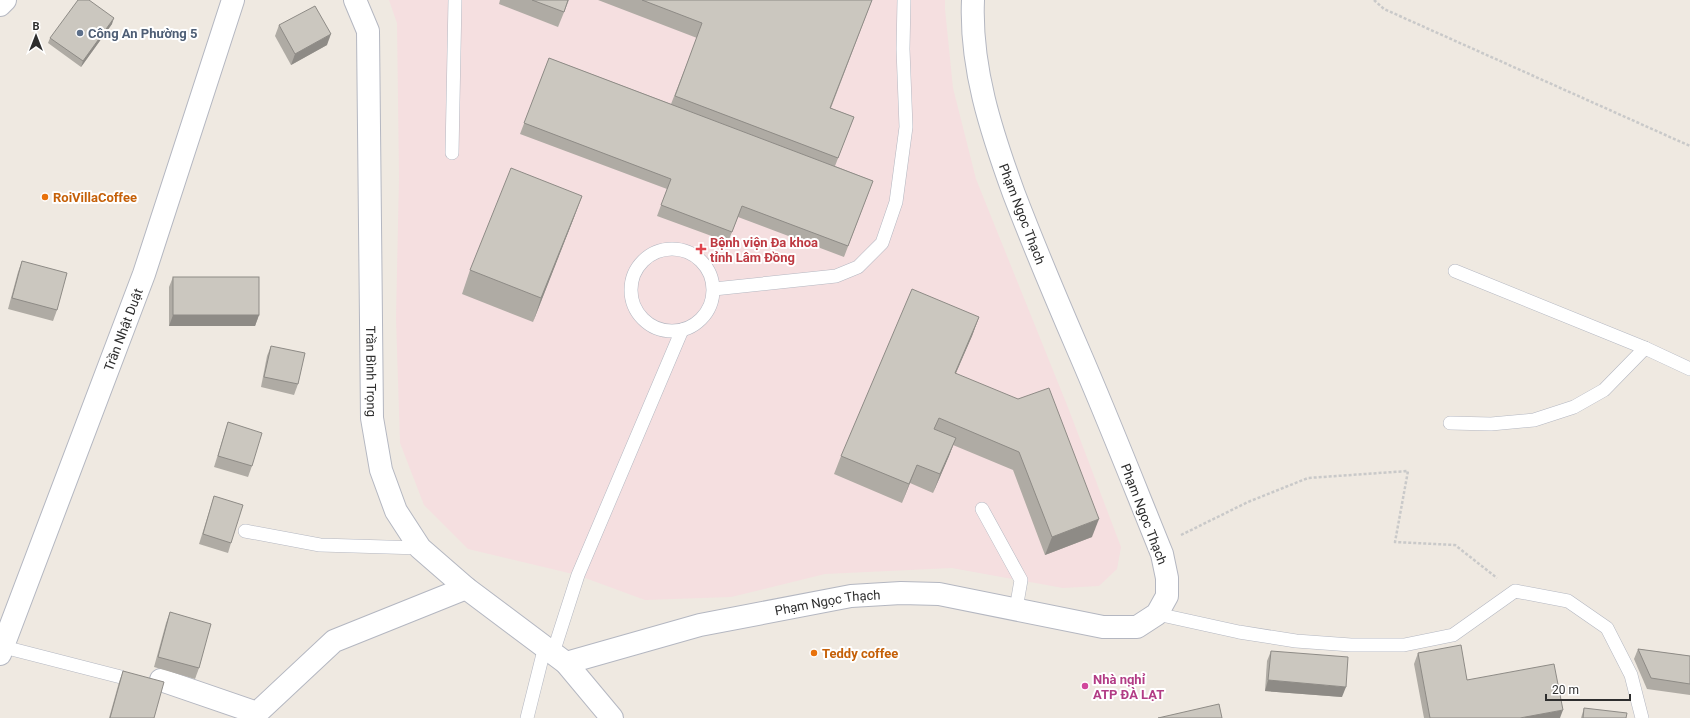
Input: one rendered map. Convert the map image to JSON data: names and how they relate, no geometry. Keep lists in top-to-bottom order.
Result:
{
  "streets": {
    "street": ["Phạm Ngọc Thạch", "Trần Nhật Duật", "Trần Bình Trọng"]
  },
  "crossings": [
    ["Phạm Ngọc Thạch", "Trần Bình Trọng"]
  ],
  "places": {
    "other": [
      "Công An Phường 5",
      "RoiVillaCoffee",
      "Teddy coffee",
      "Nhà nghỉ ATP ĐÀ LẠT"
    ],
    "health": ["Bệnh viện Đa khoa tỉnh Lâm Đồng"]
  },
  "scale_bar": "20 m",
  "north": "top"
}
